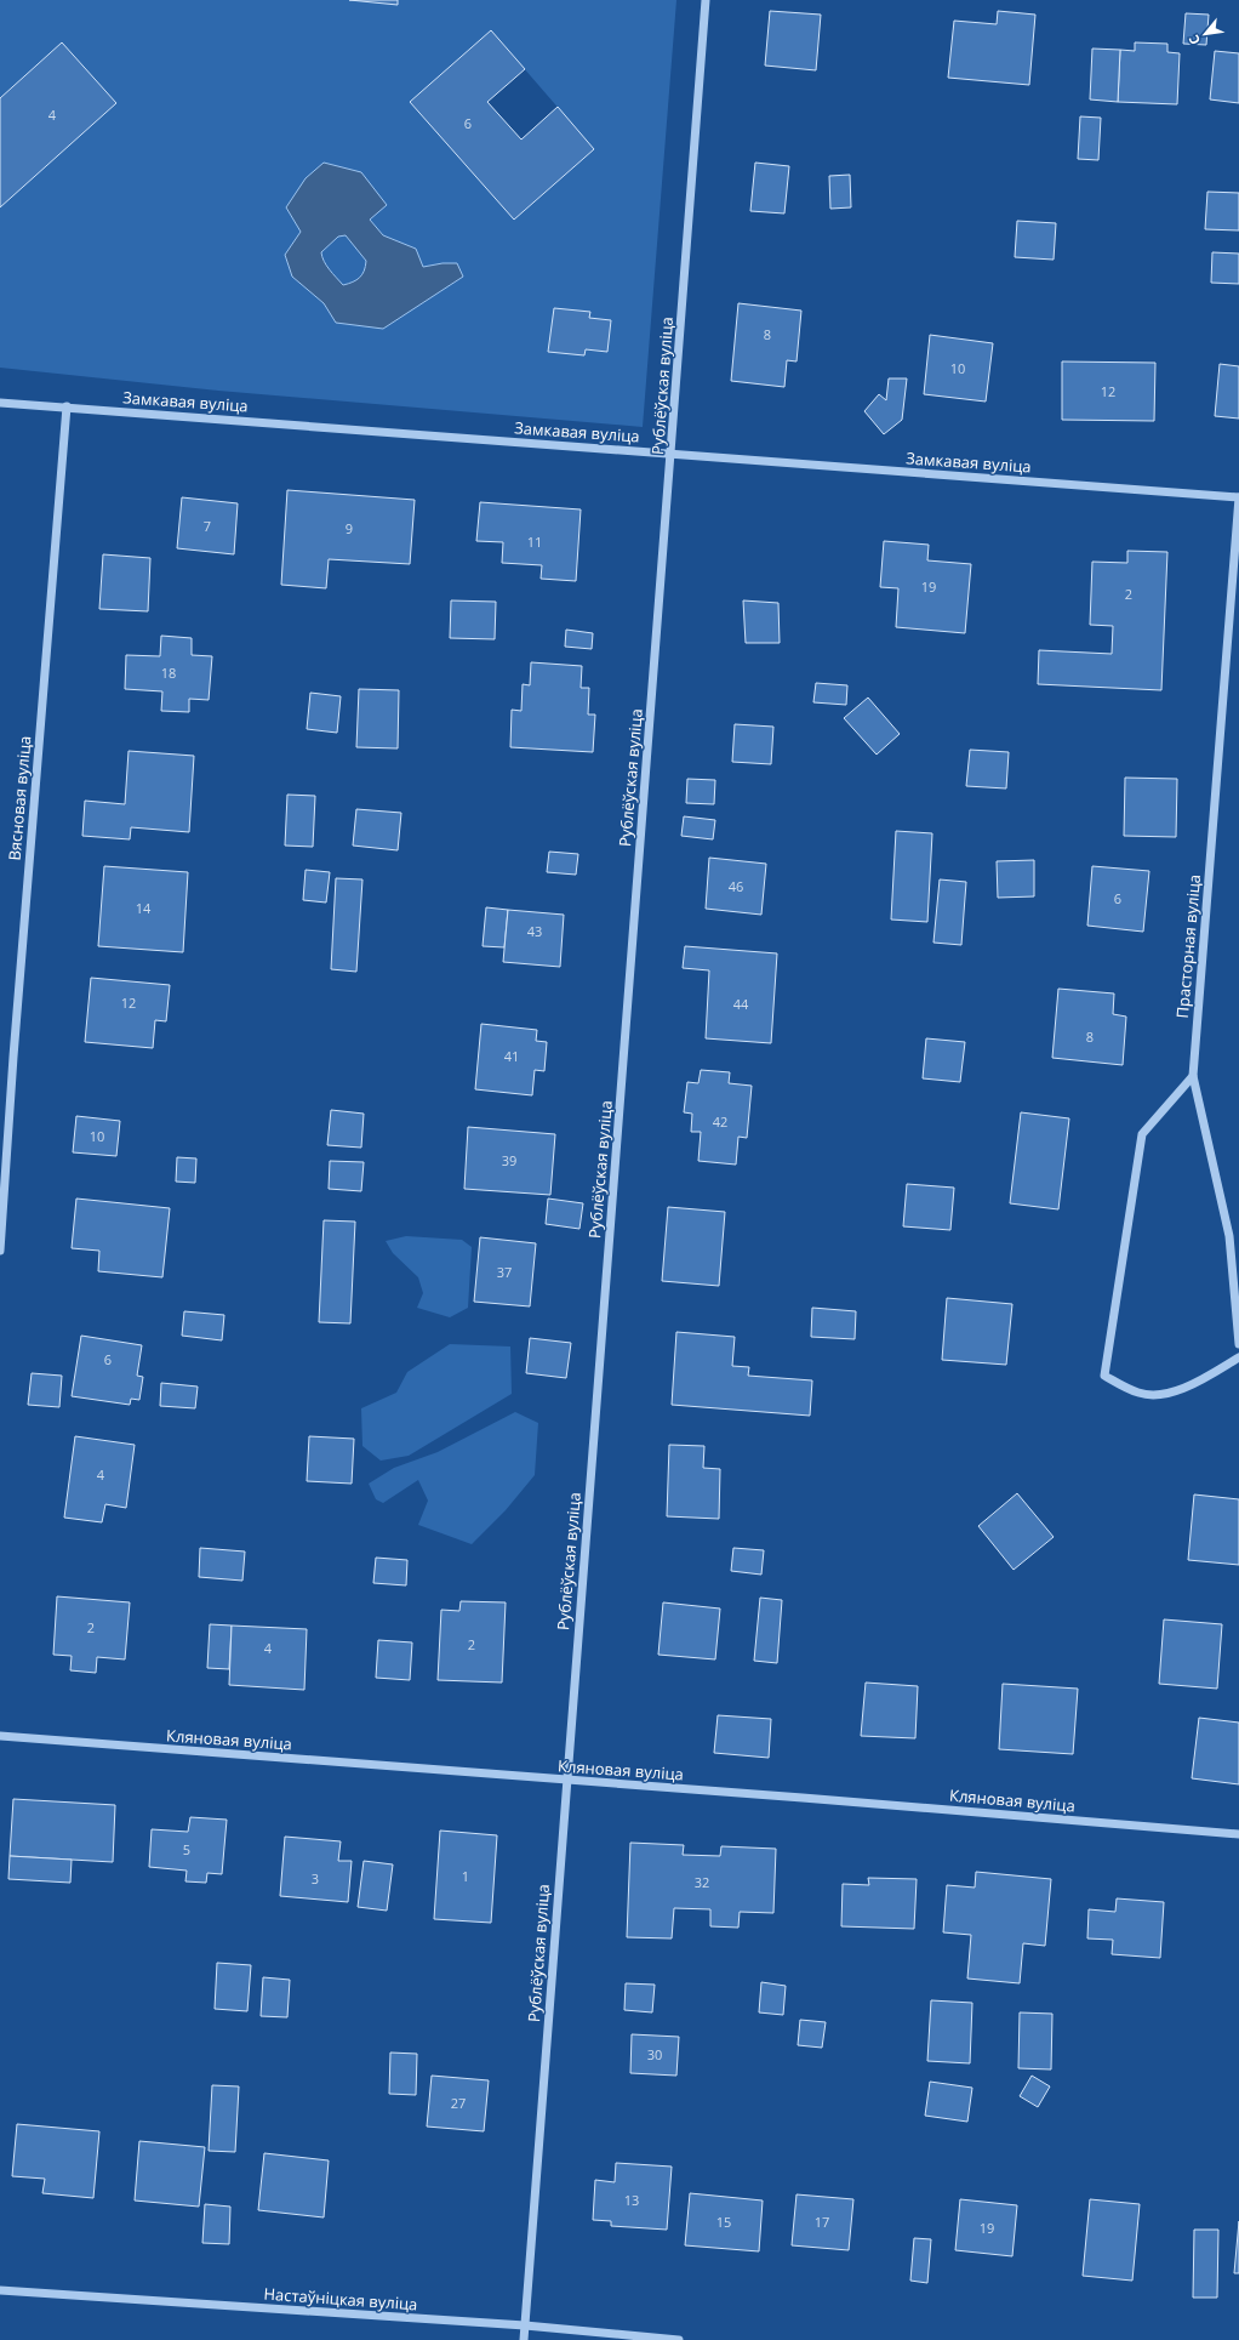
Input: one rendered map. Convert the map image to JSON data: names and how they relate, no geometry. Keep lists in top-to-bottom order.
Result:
{
  "streets": {
    "street": [
      "Рублёўская вуліца",
      "Замкавая вуліца",
      "Вясновая вуліца",
      "Прасторная вуліца",
      "Кляновая вуліца",
      "Настаўніцкая вуліца"
    ]
  },
  "crossings": [
    ["Рублёўская вуліца", "Замкавая вуліца"],
    ["Рублёўская вуліца", "Кляновая вуліца"],
    ["Рублёўская вуліца", "Настаўніцкая вуліца"],
    ["Замкавая вуліца", "Вясновая вуліца"],
    ["Замкавая вуліца", "Прасторная вуліца"]
  ],
  "house_numbers": [
    "4",
    "6",
    "8",
    "10",
    "12",
    "7",
    "9",
    "11",
    "19",
    "2",
    "18",
    "46",
    "6",
    "14",
    "43",
    "12",
    "44",
    "8",
    "41",
    "42",
    "10",
    "39",
    "37",
    "6",
    "4",
    "2",
    "2",
    "4",
    "5",
    "1",
    "3",
    "32",
    "30",
    "27",
    "13",
    "15",
    "17",
    "19"
  ],
  "north": "bottom left"
}
